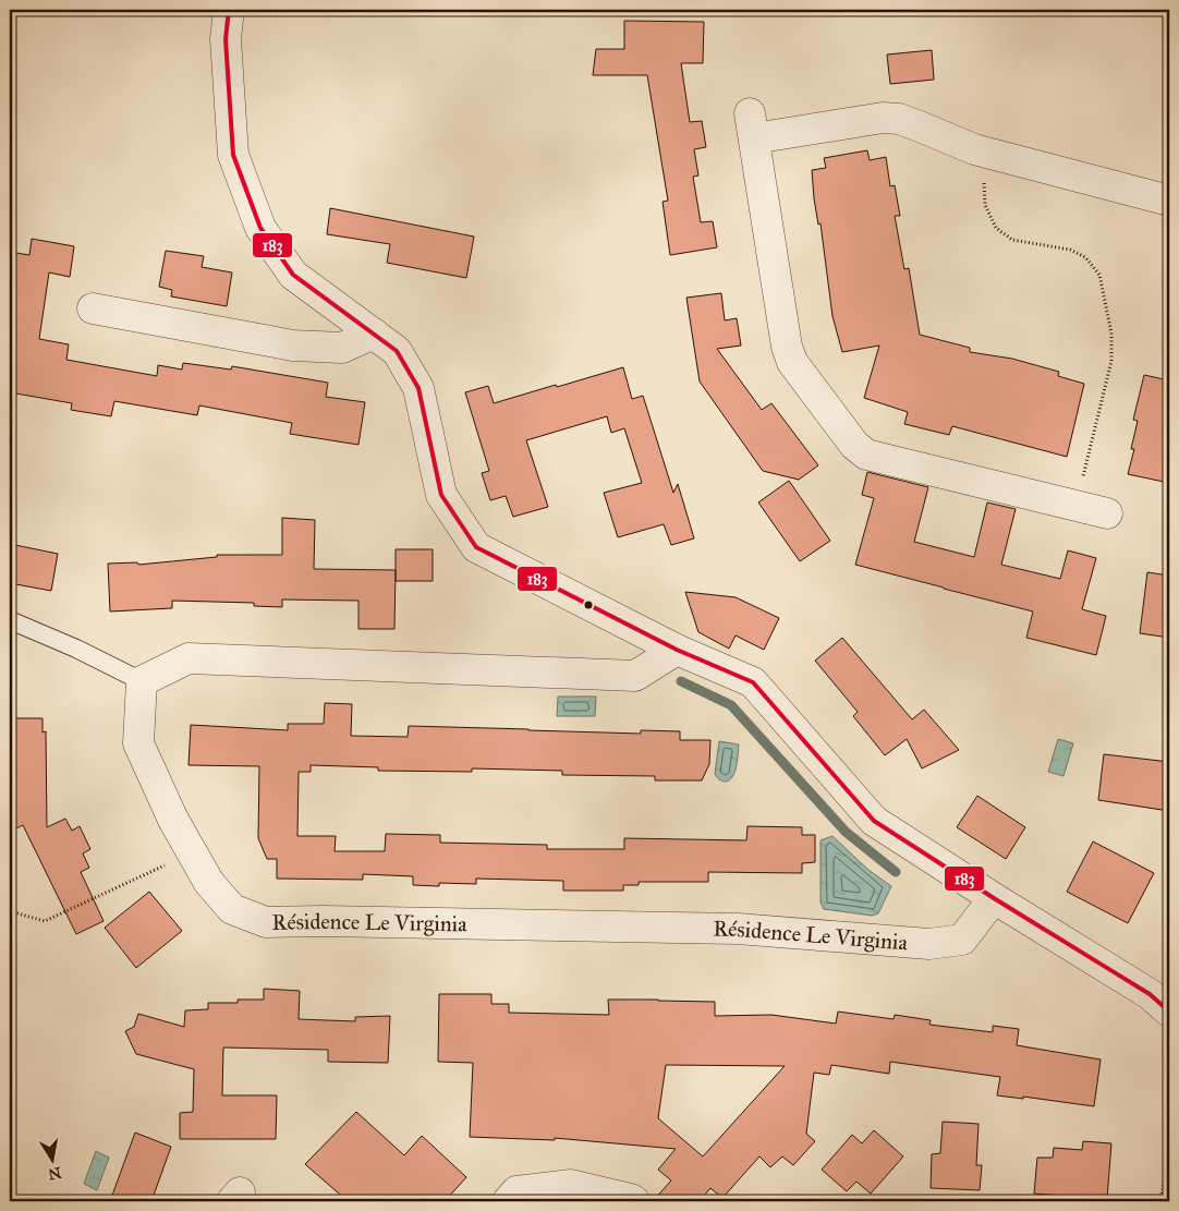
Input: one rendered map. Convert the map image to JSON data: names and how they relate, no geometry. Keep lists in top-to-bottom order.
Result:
{
  "streets": {
    "street": ["Résidence Le Virginia"]
  },
  "lines": ["transit line 183"],
  "north": "bottom"
}
